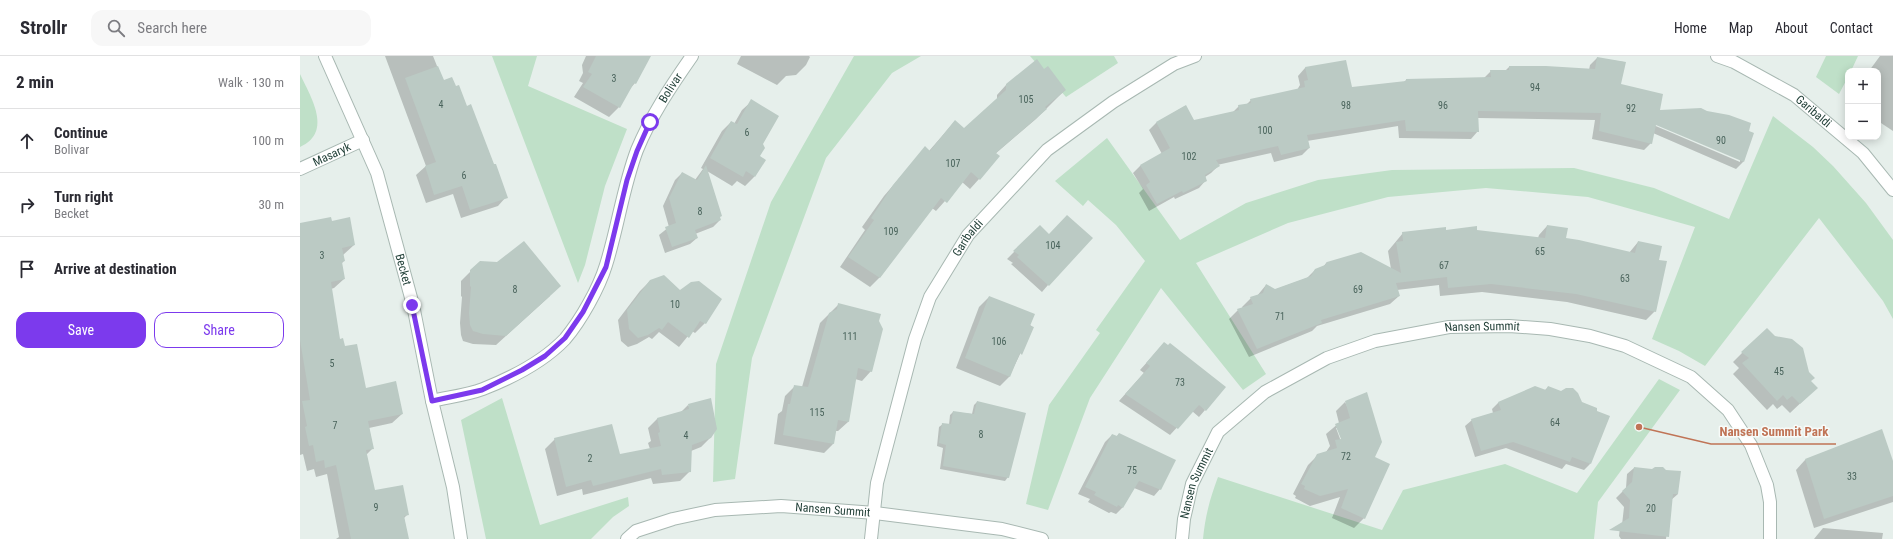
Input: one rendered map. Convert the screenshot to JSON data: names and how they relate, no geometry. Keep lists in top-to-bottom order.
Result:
{
  "streets": {
    "street": [
      "Bolivar",
      "Garibaldi",
      "Masaryk",
      "Becket",
      "Nansen Summit"
    ]
  },
  "crossings": [
    ["Bolivar", "Becket"],
    ["Garibaldi", "Nansen Summit"],
    ["Masaryk", "Becket"]
  ],
  "places": ["Nansen Summit Park"],
  "house_numbers": [
    "3",
    "94",
    "105",
    "4",
    "98",
    "96",
    "92",
    "100",
    "6",
    "90",
    "102",
    "107",
    "6",
    "8",
    "109",
    "104",
    "65",
    "3",
    "67",
    "63",
    "8",
    "69",
    "10",
    "71",
    "111",
    "106",
    "5",
    "45",
    "73",
    "115",
    "64",
    "7",
    "8",
    "4",
    "72",
    "2",
    "75",
    "33",
    "9",
    "20"
  ],
  "page": {
    "header": "Strollr",
    "search": "Search here",
    "nav": [
      "Home",
      "Map",
      "About",
      "Contact"
    ],
    "heading": ["2 min", "Walk · 130 m"],
    "map_buttons": ["+", "−"],
    "list": [
      ["Continue", "Bolivar", "100 m"],
      ["Turn right", "Becket", "30 m"],
      "Arrive at destination"
    ],
    "buttons": ["Save", "Share"]
  }
}
